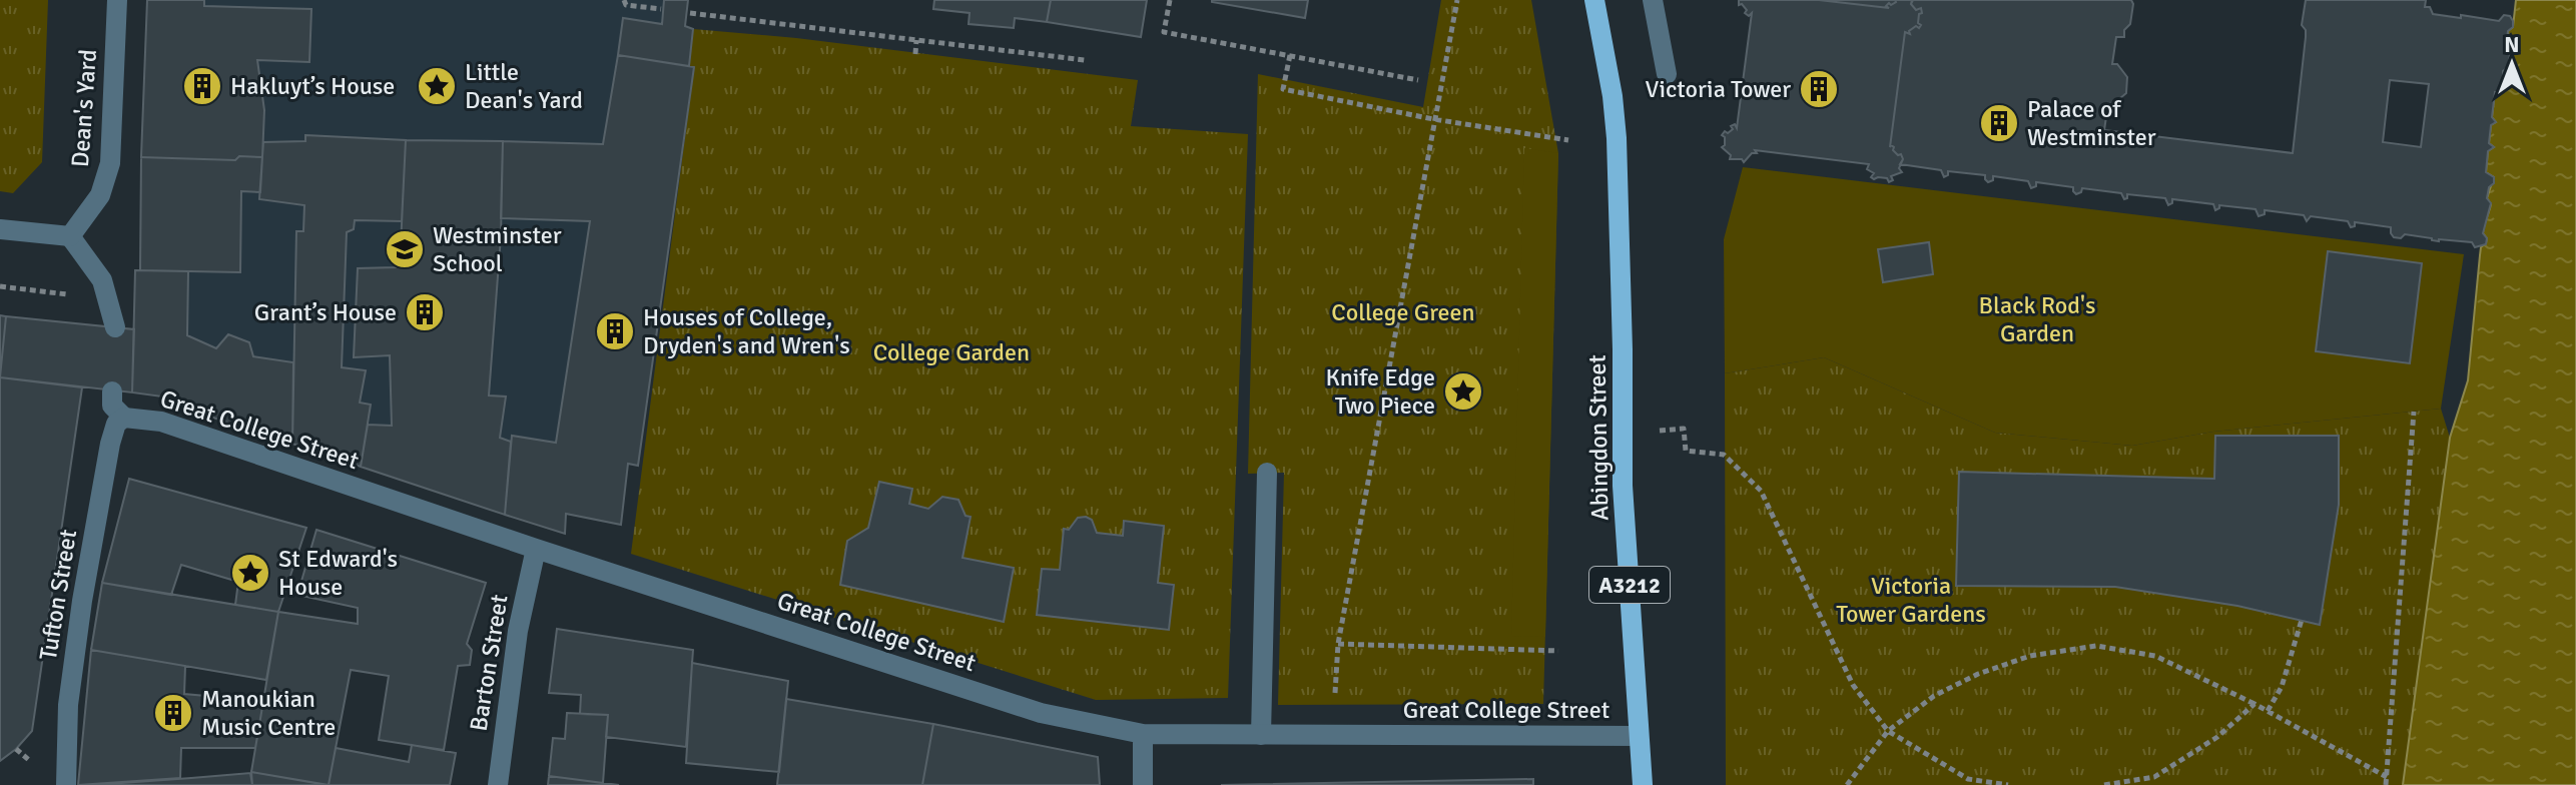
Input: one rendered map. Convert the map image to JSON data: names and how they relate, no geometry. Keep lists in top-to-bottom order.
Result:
{
  "streets": {
    "main road": ["Abingdon Street", "A3212"],
    "street": [
      "Dean's Yard",
      "Great College Street",
      "Tufton Street",
      "Barton Street"
    ]
  },
  "crossings": [
    ["Great College Street", "Abingdon Street"],
    ["Great College Street", "A3212"],
    ["Great College Street", "Tufton Street"],
    ["Great College Street", "Barton Street"],
    ["Abingdon Street", "A3212"]
  ],
  "parks": [
    "Black Rod's Garden",
    "College Green",
    "College Garden",
    "Victoria Tower Gardens"
  ],
  "places": {
    "building": [
      "Hakluyt’s House",
      "Victoria Tower",
      "Palace of Westminster",
      "Grant’s House",
      "Houses of College, Dryden's and Wren's",
      "Manoukian Music Centre"
    ],
    "place": ["Little Dean's Yard", "Knife Edge Two Piece", "St Edward's House"],
    "school or university": ["Westminster School"]
  },
  "north": "top"
}
